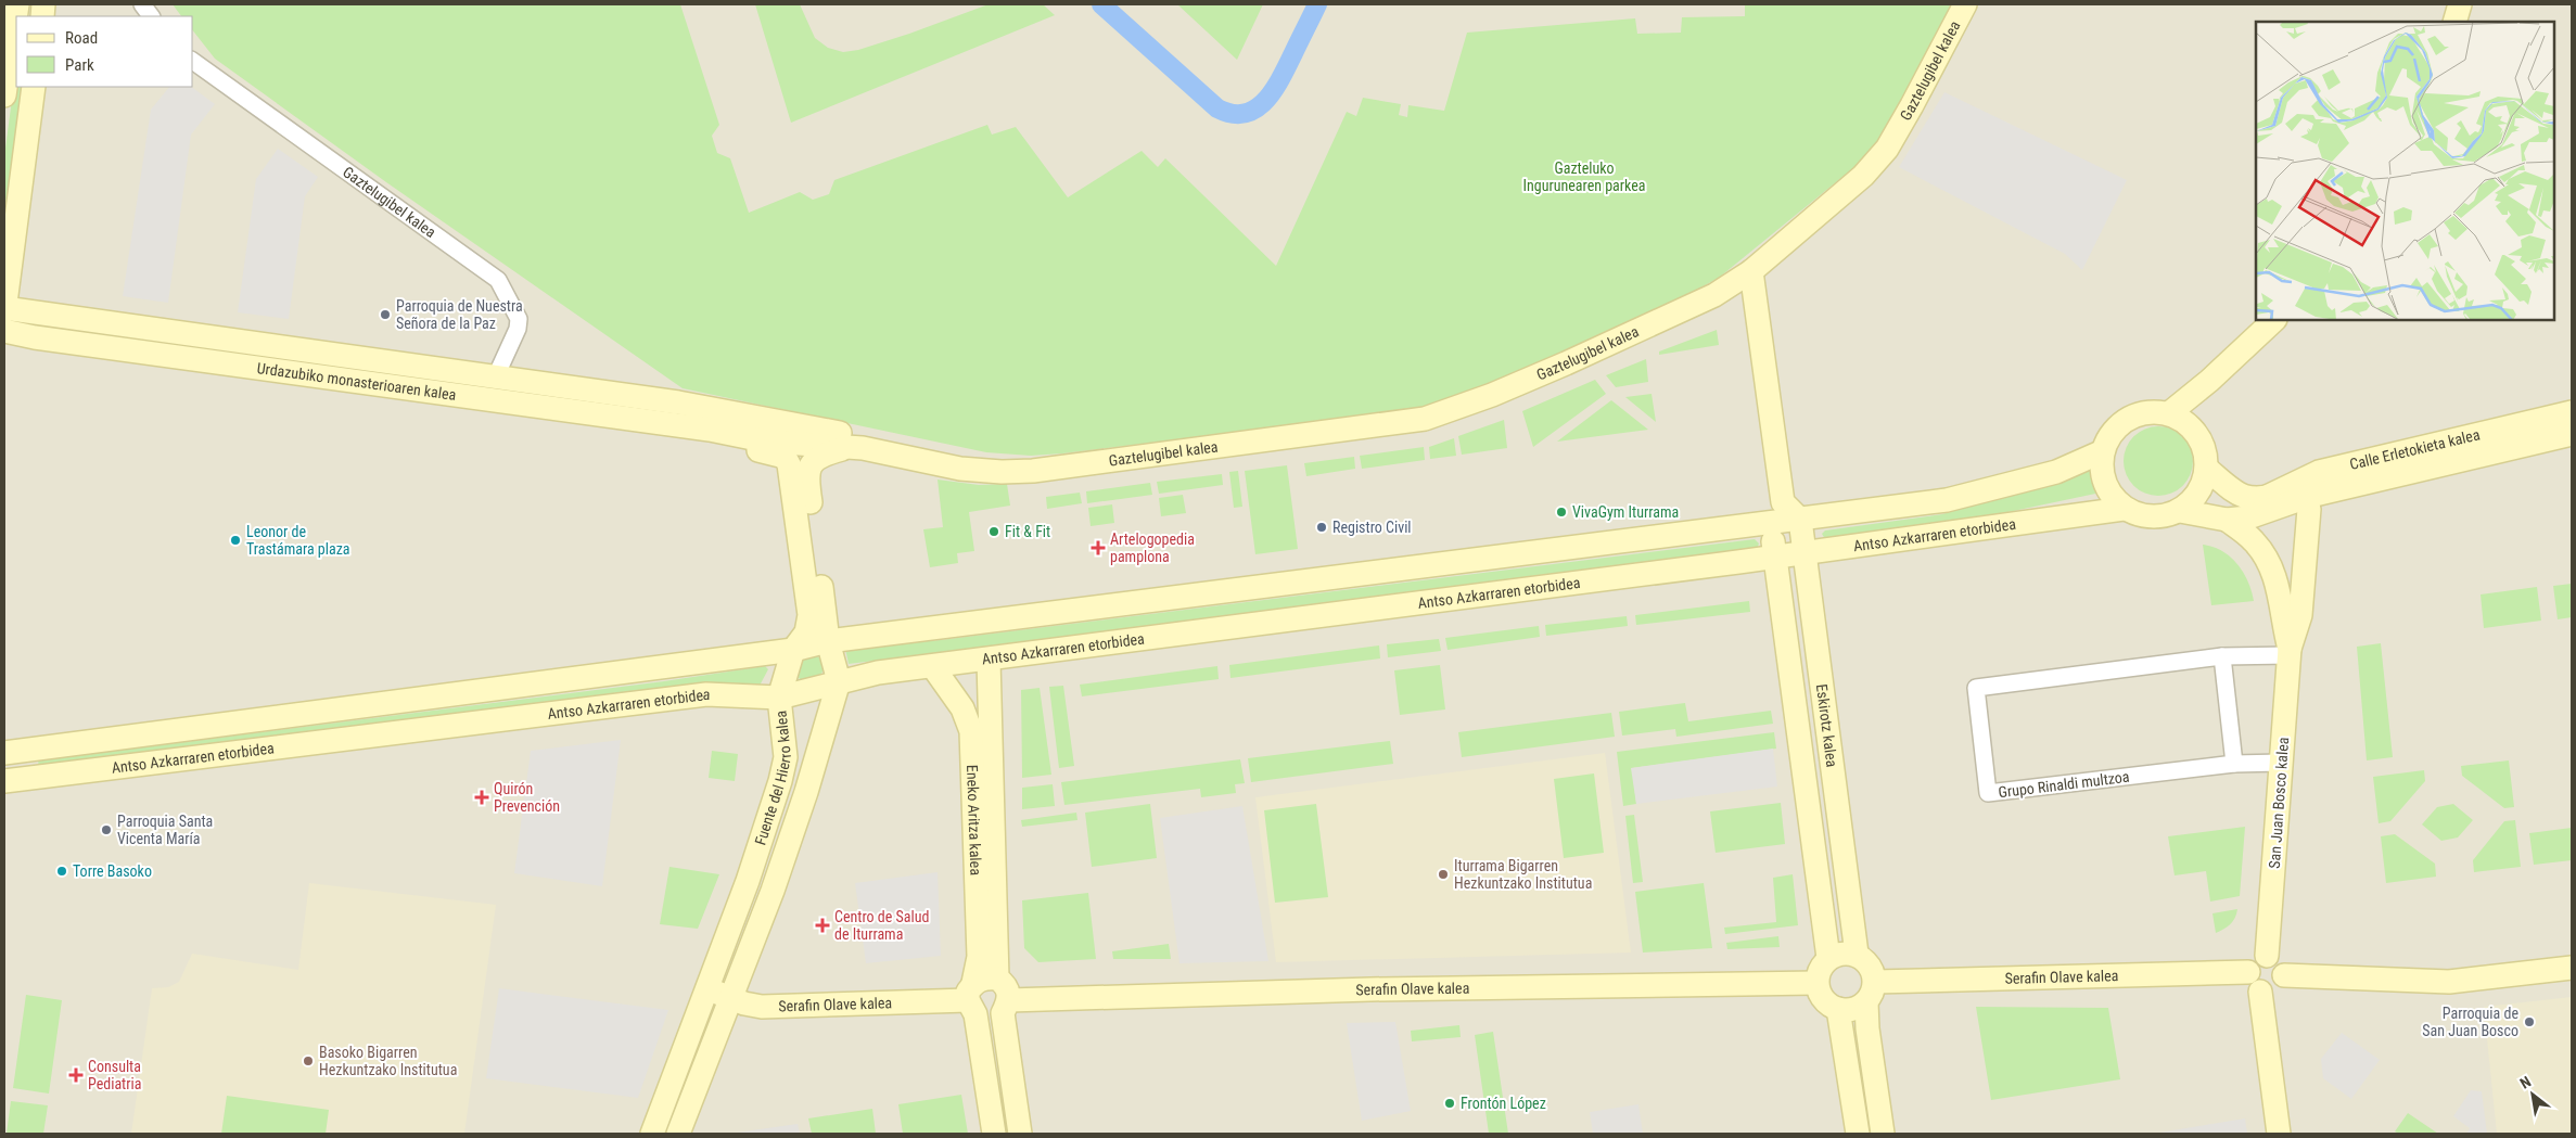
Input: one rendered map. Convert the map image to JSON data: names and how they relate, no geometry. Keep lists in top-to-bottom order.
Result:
{
  "streets": {
    "street": [
      "Gaztelugibel kalea",
      "Urdazubiko monasterioaren kalea",
      "Calle Erletokieta kalea",
      "Antso Azkarraren etorbidea",
      "Eskirotz kalea",
      "Fuente del Hierro kalea",
      "Grupo Rinaldi multzoa",
      "San Juan Bosco kalea",
      "Eneko Aritza kalea",
      "Serafin Olave kalea"
    ]
  },
  "crossings": [
    ["Gaztelugibel kalea", "Urdazubiko monasterioaren kalea"],
    ["Urdazubiko monasterioaren kalea", "Fuente del Hierro kalea"],
    ["Calle Erletokieta kalea", "Antso Azkarraren etorbidea"],
    ["Calle Erletokieta kalea", "San Juan Bosco kalea"],
    ["Antso Azkarraren etorbidea", "Eskirotz kalea"],
    ["Antso Azkarraren etorbidea", "Fuente del Hierro kalea"],
    ["Antso Azkarraren etorbidea", "Eneko Aritza kalea"],
    ["Eskirotz kalea", "Serafin Olave kalea"],
    ["Fuente del Hierro kalea", "Serafin Olave kalea"],
    ["Grupo Rinaldi multzoa", "San Juan Bosco kalea"],
    ["San Juan Bosco kalea", "Serafin Olave kalea"],
    ["Eneko Aritza kalea", "Serafin Olave kalea"]
  ],
  "parks": ["Gazteluko Ingurunearen parkea"],
  "places": {
    "other": [
      "Parroquia de Nuestra Señora de la Paz",
      "VivaGym Iturrama",
      "Registro Civil",
      "Fit & Fit",
      "Leonor de Trastámara plaza",
      "Parroquia Santa Vicenta María",
      "Torre Basoko",
      "Iturrama Bigarren Hezkuntzako Institutua",
      "Parroquia de San Juan Bosco",
      "Basoko Bigarren Hezkuntzako Institutua",
      "Frontón López"
    ],
    "health": [
      "Artelogopedia pamplona",
      "Quirón Prevención",
      "Centro de Salud de Iturrama",
      "Consulta Pediatria"
    ]
  },
  "legend": ["Road", "Park"],
  "north": "top left"
}
